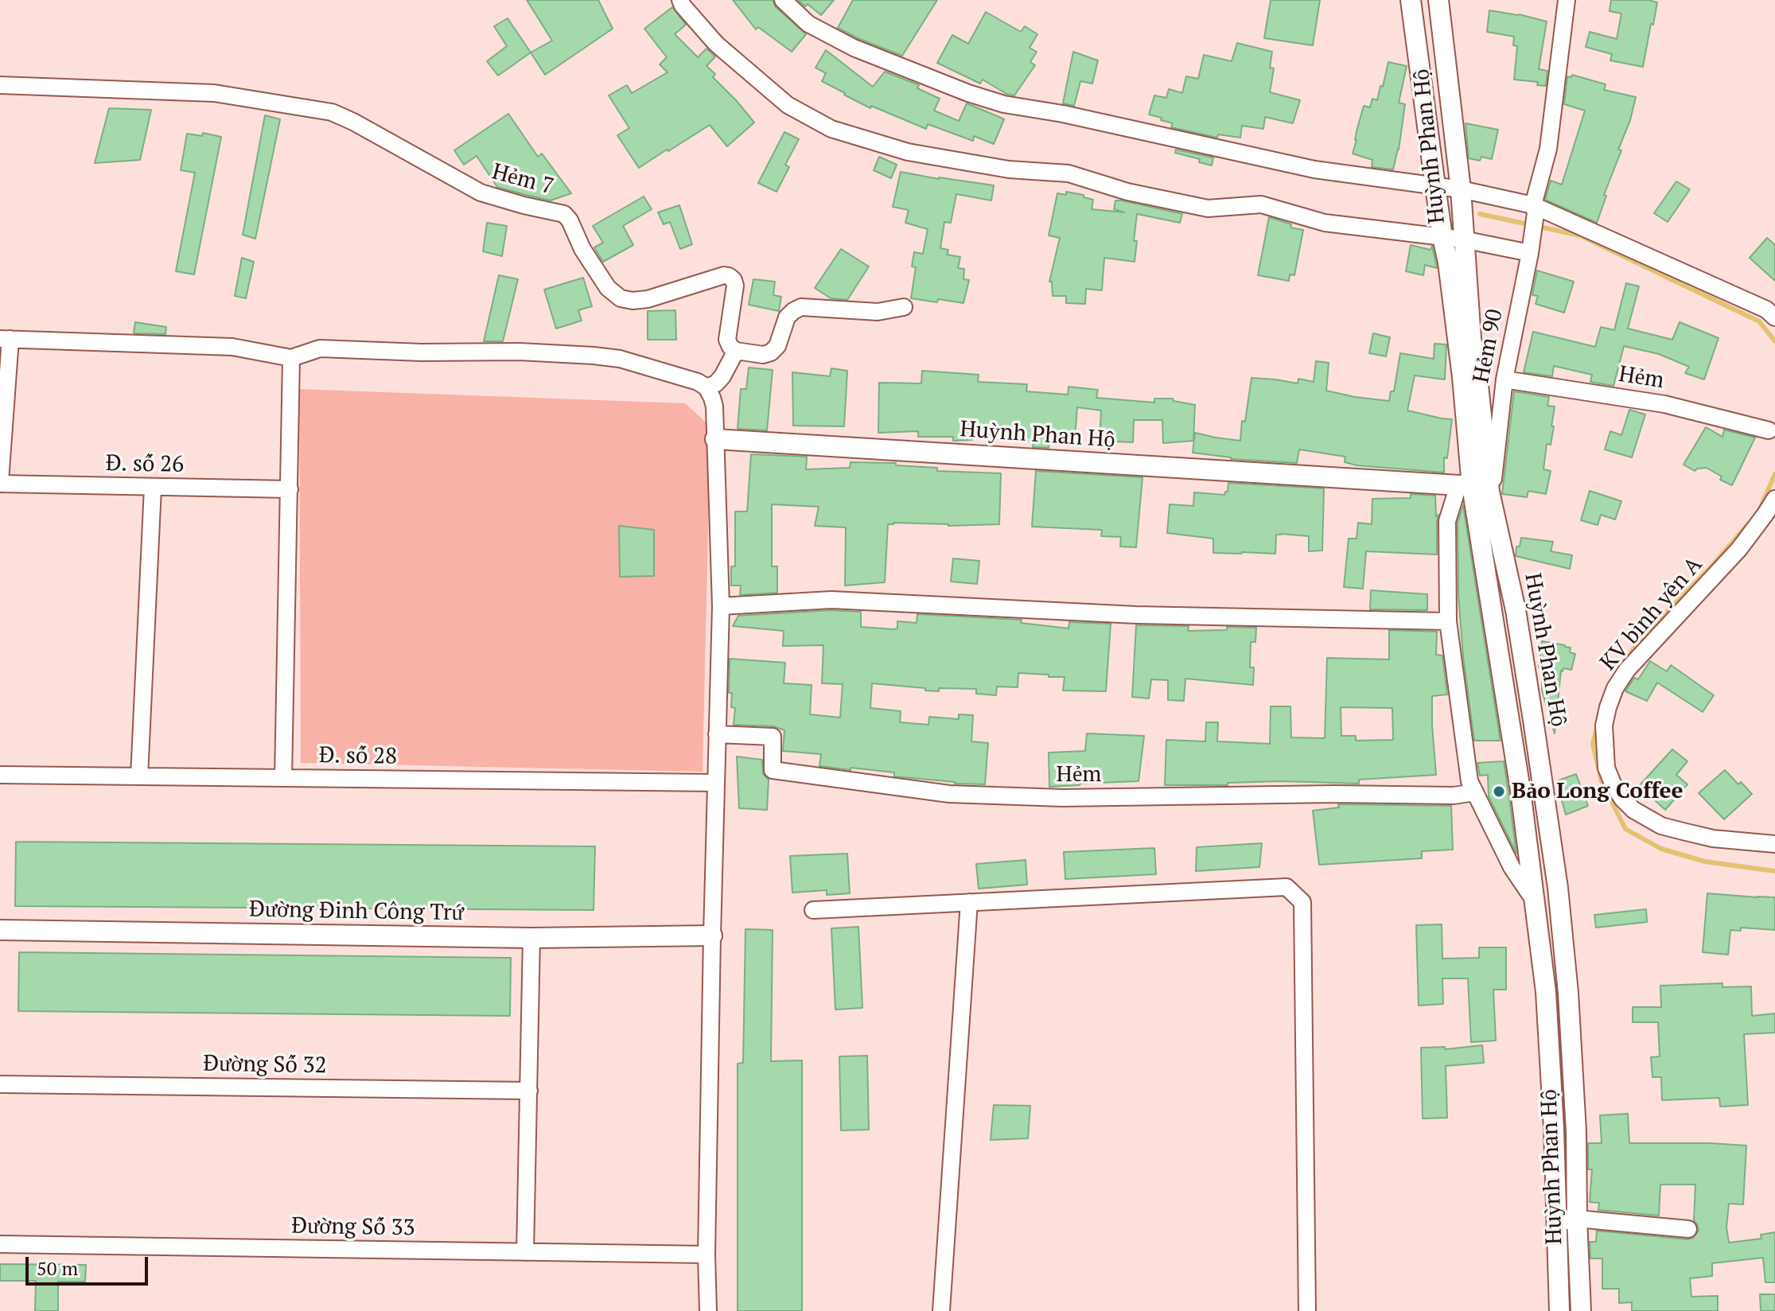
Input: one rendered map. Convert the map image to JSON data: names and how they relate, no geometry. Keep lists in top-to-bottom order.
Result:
{
  "streets": {
    "street": [
      "Huỳnh Phan Hộ",
      "Hẻm 7",
      "Hẻm 90",
      "Hẻm",
      "Đ. số 26",
      "KV bình yên A",
      "Đ. số 28",
      "Đường Đinh Công Trứ",
      "Đường Số 32",
      "Đường Số 33"
    ]
  },
  "crossings": [
    ["Huỳnh Phan Hộ", "Hẻm 90"],
    ["Hẻm 90", "Hẻm"]
  ],
  "places": ["Bảo Long Coffee"],
  "scale_bar": "50 m"
}
